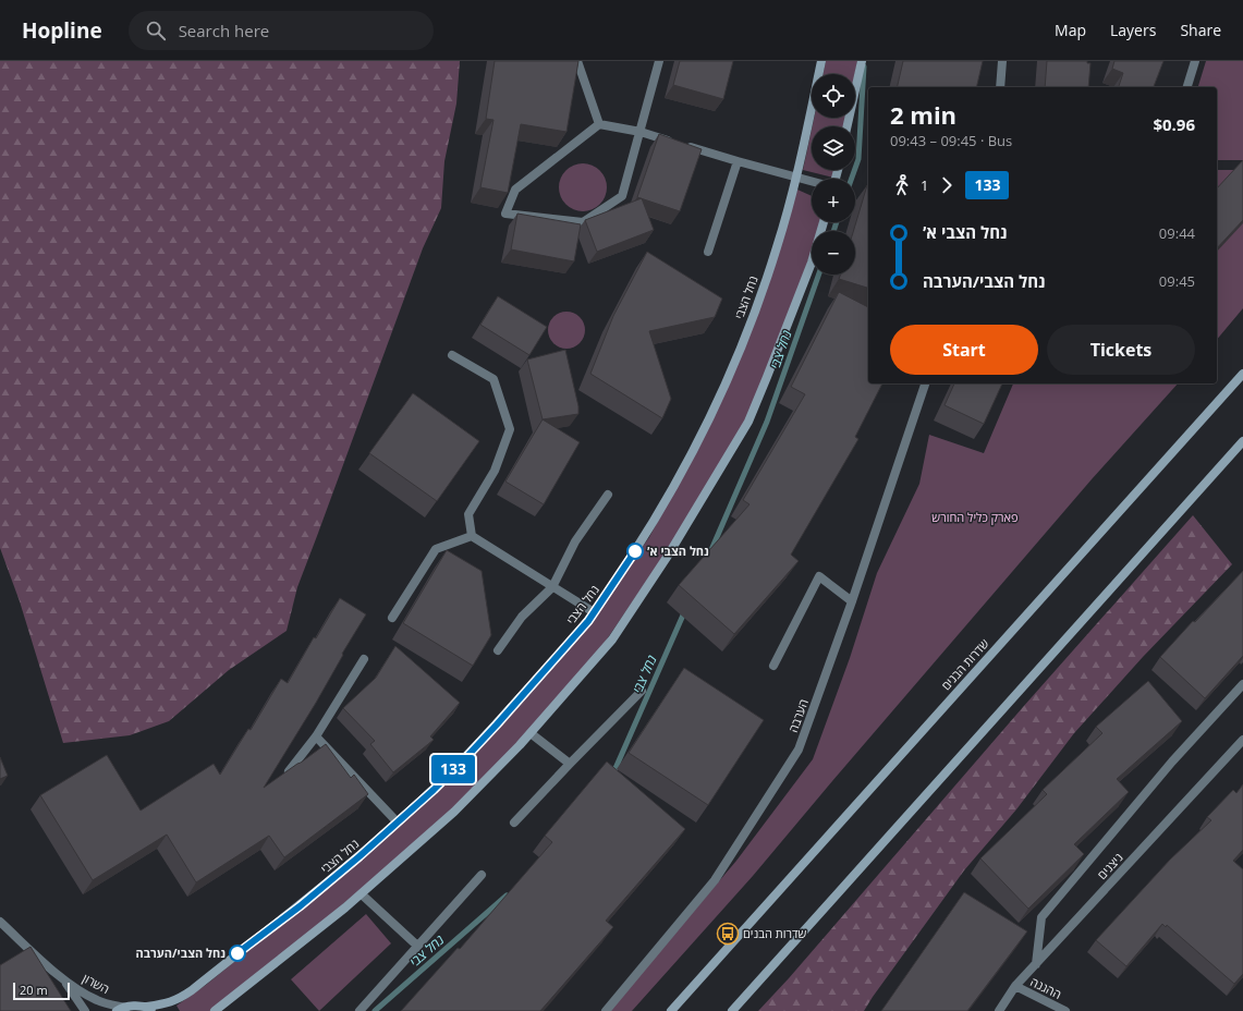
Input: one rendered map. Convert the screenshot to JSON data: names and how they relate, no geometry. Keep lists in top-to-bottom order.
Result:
{
  "streets": {
    "street": [
      "נחל הצבי",
      "שדרות הבנים",
      "הערבה",
      "ניצנים",
      "השרון",
      "ההגנה"
    ]
  },
  "crossings": [
    ["נחל הצבי", "השרון"],
    ["ניצנים", "ההגנה"]
  ],
  "water": ["נחל צבי"],
  "parks": ["פארק כליל החורש"],
  "places": {
    "other": ["נחל הצבי א׳", "נחל הצבי/הערבה"],
    "bus stop": ["שדרות הבנים"]
  },
  "lines": ["bus line 133"],
  "scale_bar": "20 m",
  "page": {
    "header": "Hopline",
    "search": "Search here",
    "nav": ["Map", "Layers", "Share"],
    "on_map": "133",
    "map_buttons": ["+", "−"],
    "heading": ["2 min", "09:43 – 09:45 · Bus", "$0.96"],
    "legs": ["1", "133"],
    "list": [
      {
        "name": "נחל הצבי א׳",
        "value": "09:44"
      },
      {
        "name": "נחל הצבי/הערבה",
        "value": "09:45"
      }
    ],
    "buttons": ["Start", "Tickets"],
    "scale": "20 m"
  }
}
